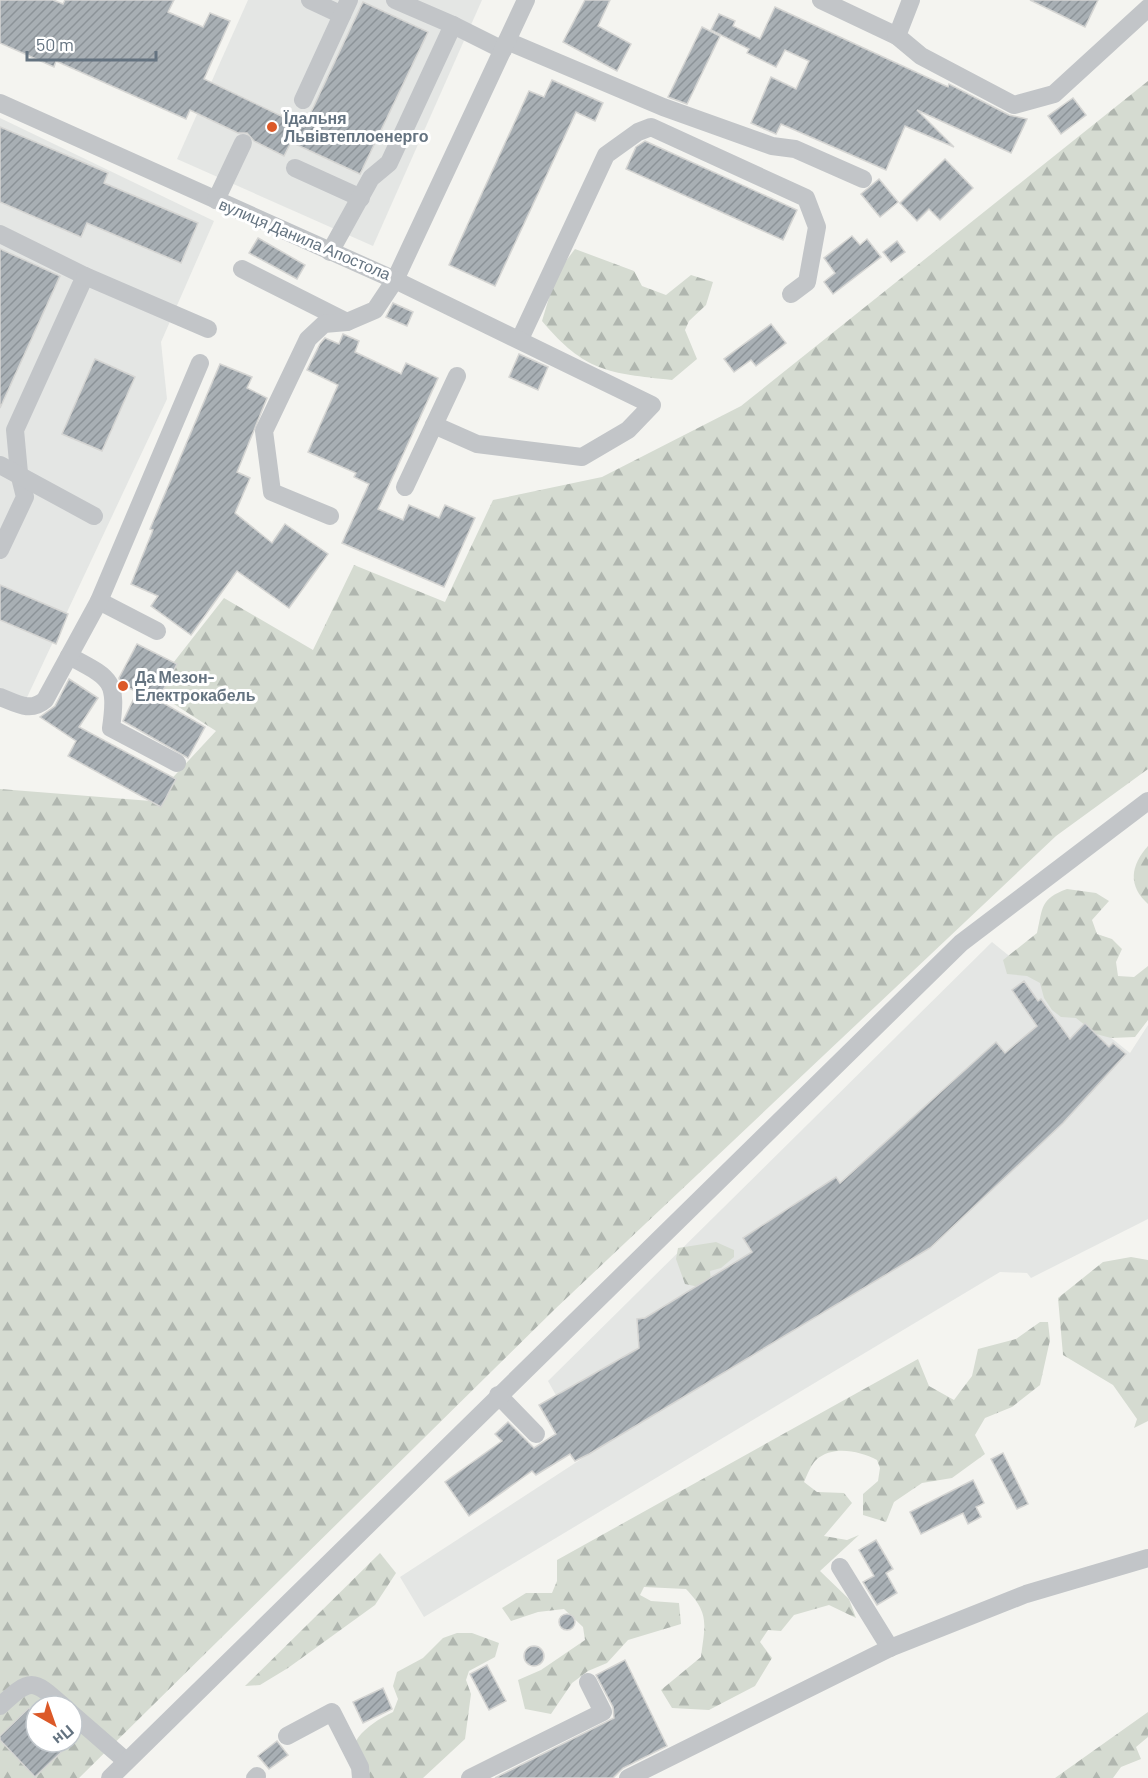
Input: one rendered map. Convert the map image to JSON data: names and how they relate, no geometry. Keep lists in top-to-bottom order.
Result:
{
  "streets": {
    "street": ["вулиця Данила Апостола"]
  },
  "places": ["Їдальня Львівтеплоенерго", "Да Мезон- Електрокабель"],
  "scale_bar": "50 m",
  "north": "bottom right"
}
